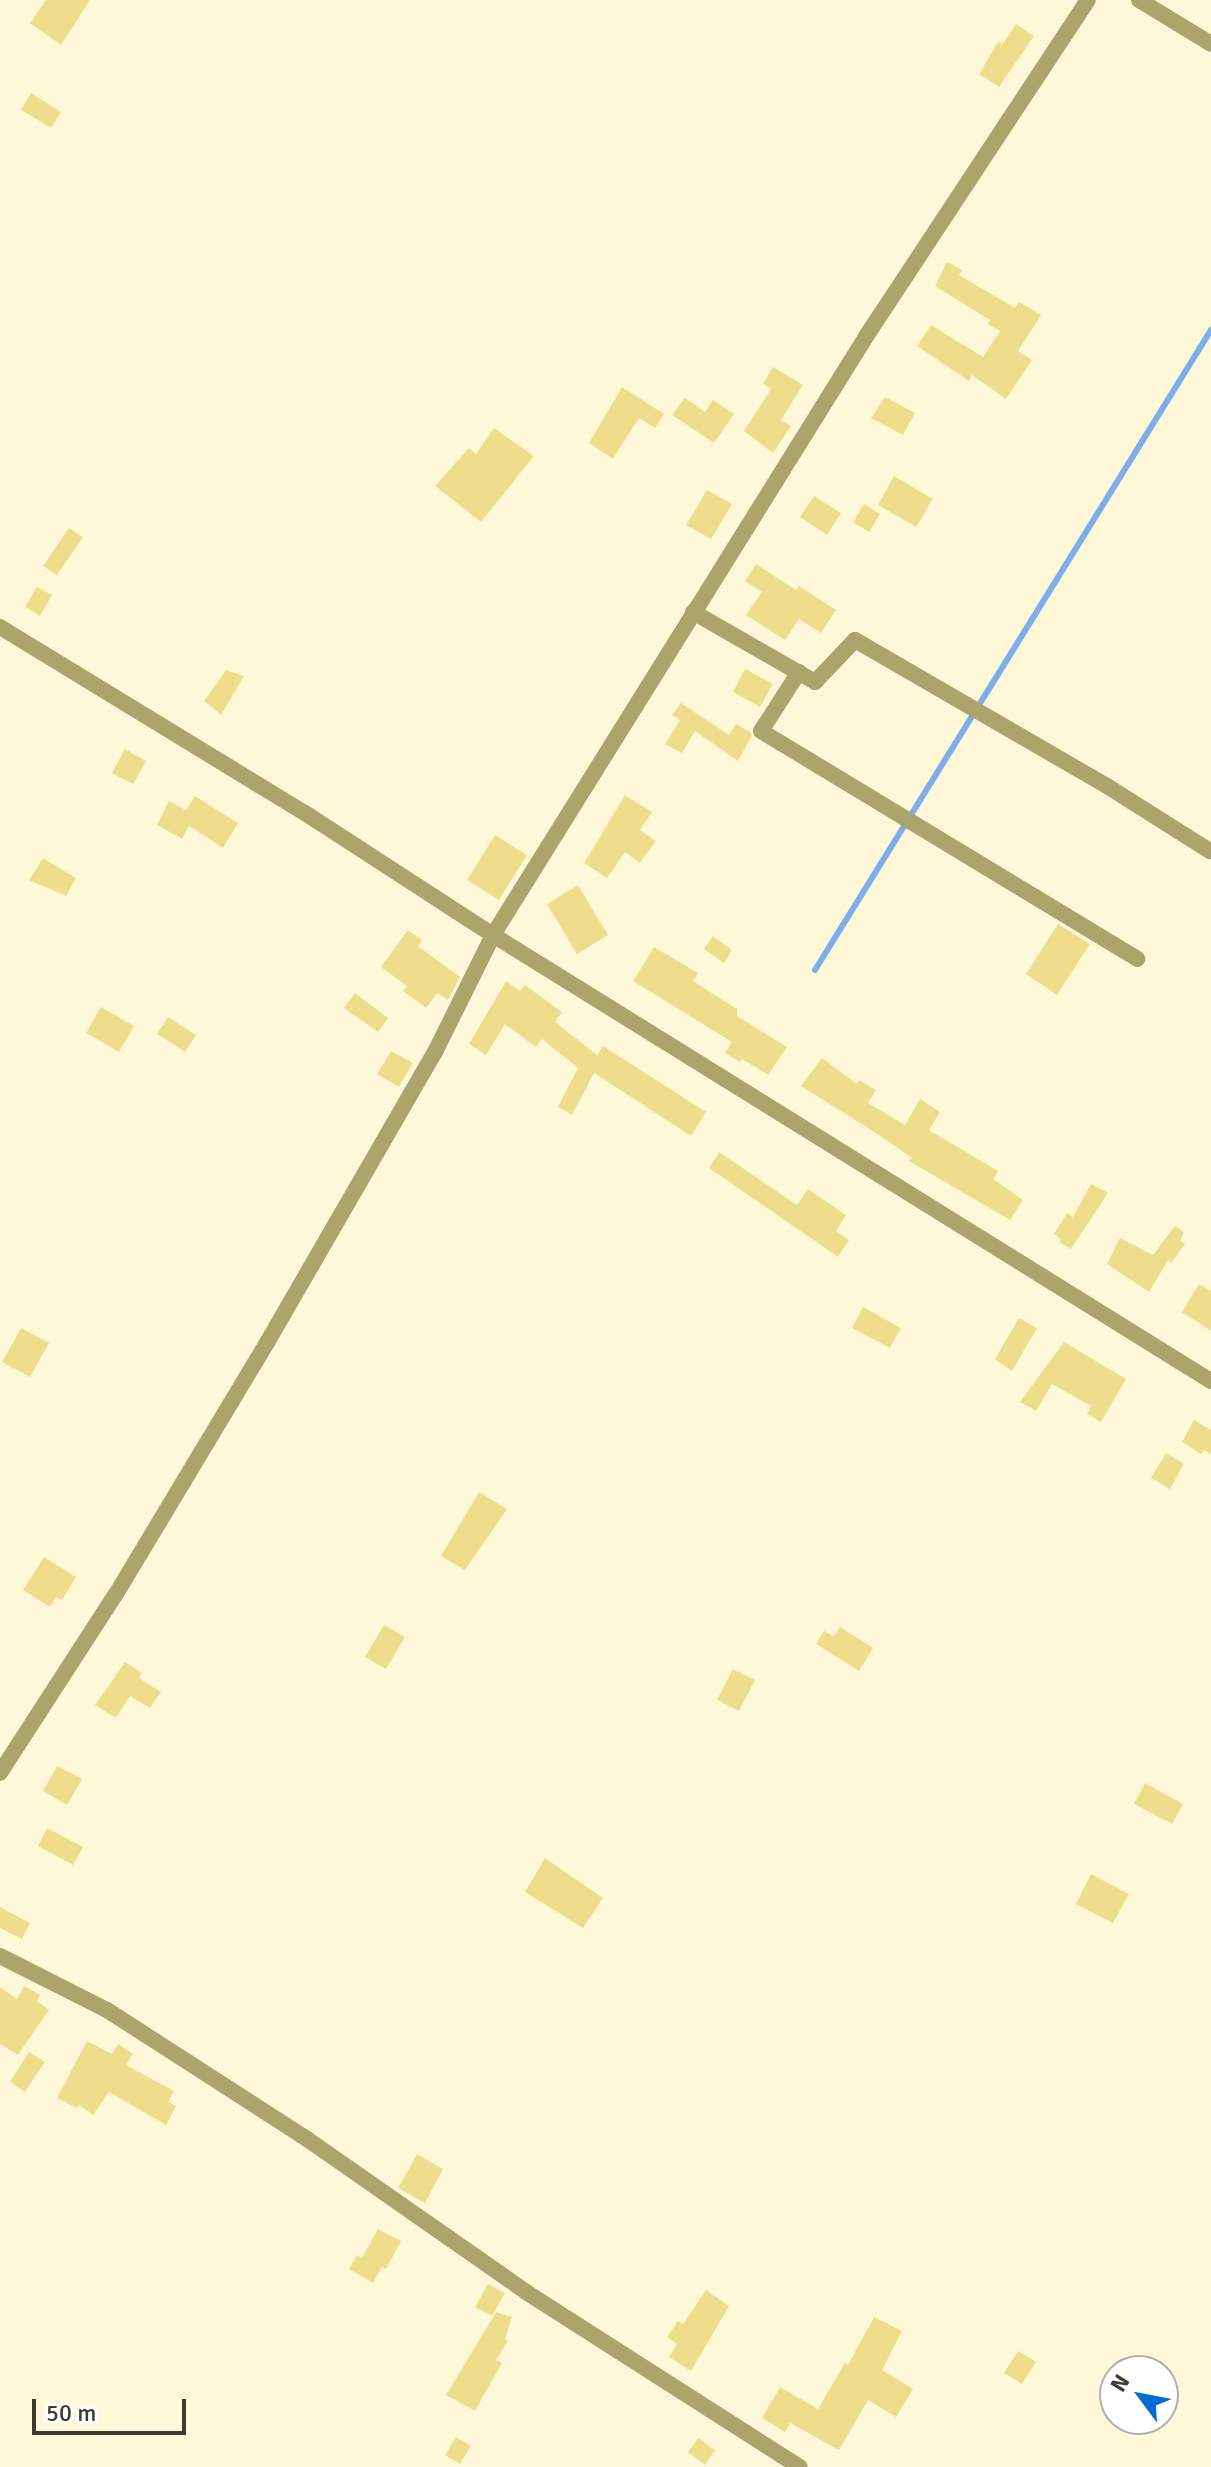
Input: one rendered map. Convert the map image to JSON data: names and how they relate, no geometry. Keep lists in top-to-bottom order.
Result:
{
  "scale_bar": "50 m",
  "north": "top left"
}
